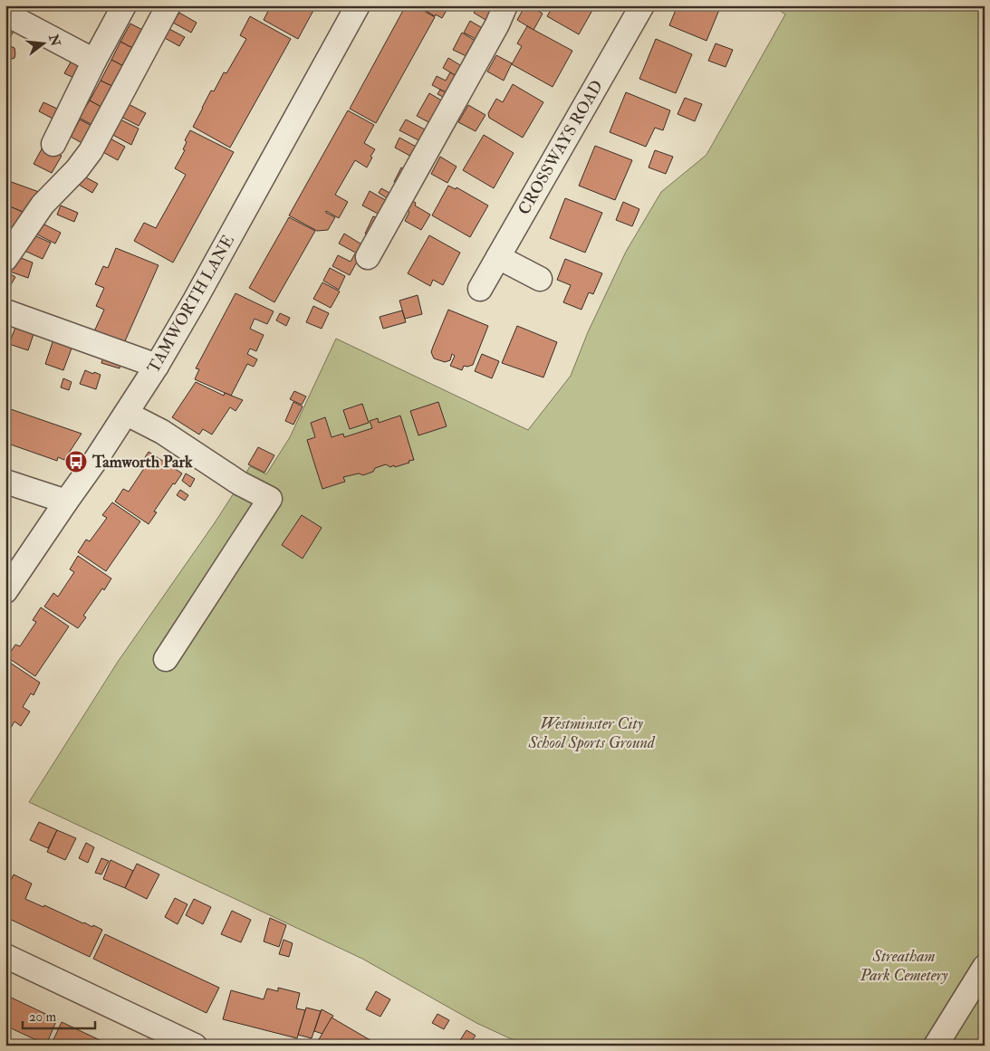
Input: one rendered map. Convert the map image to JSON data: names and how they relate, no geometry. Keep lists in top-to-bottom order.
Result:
{
  "streets": {
    "street": ["CROSSWAYS ROAD", "TAMWORTH LANE"]
  },
  "parks": ["Westminster City School Sports Ground", "Streatham Park Cemetery"],
  "places": {
    "bus stop": ["Tamworth Park"]
  },
  "scale_bar": "20 m",
  "north": "right"
}
